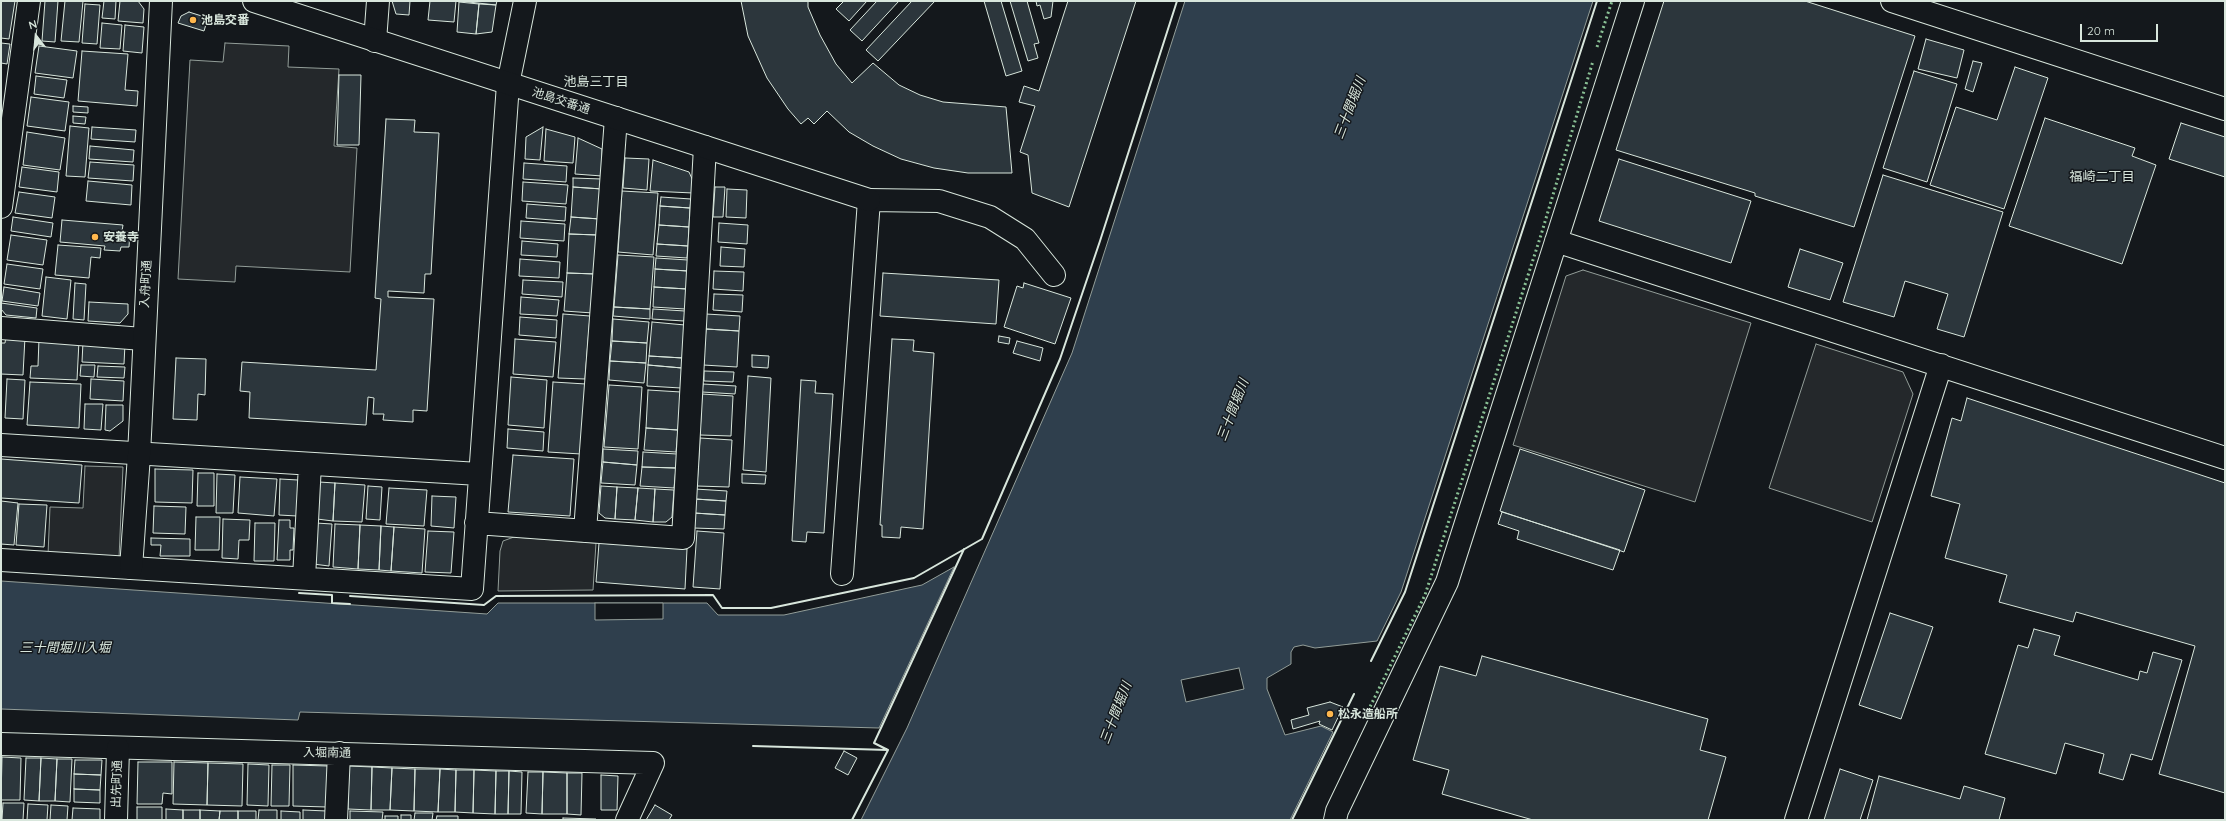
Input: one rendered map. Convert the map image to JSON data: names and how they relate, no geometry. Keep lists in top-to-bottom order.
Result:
{
  "streets": {
    "street": [
      "池島交番通",
      "入舟町通",
      "入堀南通",
      "出先町通"
    ]
  },
  "crossings": [
    ["入堀南通", "出先町通"]
  ],
  "districts": ["池島三丁目", "福崎二丁目"],
  "water": ["三十間堀川", "三十間堀川入堀"],
  "places": ["池島交番", "安養寺", "松永造船所"],
  "scale_bar": "20 m",
  "north": "top"
}
